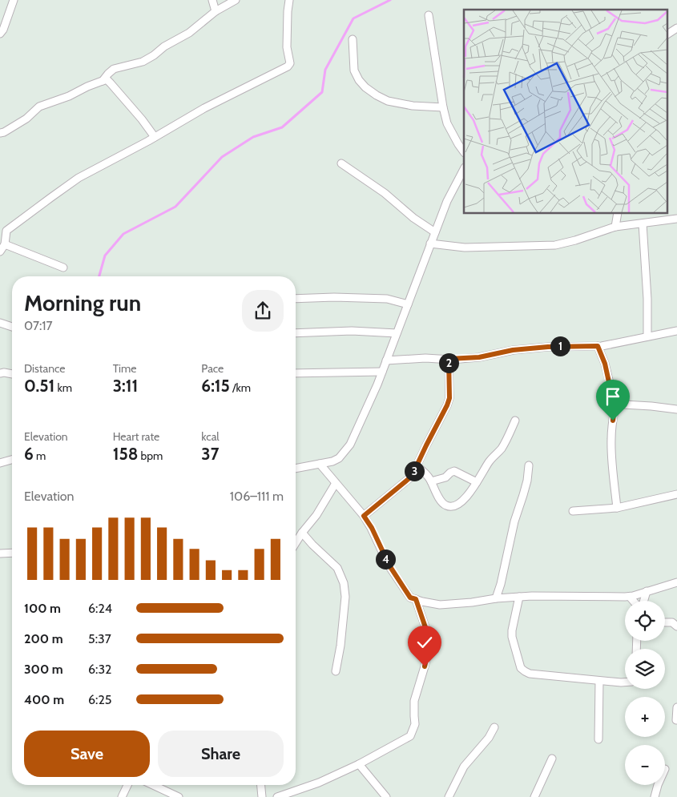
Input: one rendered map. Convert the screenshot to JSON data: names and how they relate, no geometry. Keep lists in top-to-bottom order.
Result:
{
  "page": {
    "heading": ["Morning run", "07:17"],
    "pins": [
      "1",
      "2",
      "3",
      "4"
    ],
    "stats": [
      ["Distance", "0.51 km"],
      ["Time", "3:11"],
      ["Pace", "6:15 /km"],
      ["Elevation", "6 m"],
      ["Heart rate", "158 bpm"],
      ["kcal", "37"]
    ],
    "chart": ["Elevation", "106–111 m"],
    "list": [
      {
        "name": "100 m",
        "note": "6:24"
      },
      {
        "name": "200 m",
        "note": "5:37"
      },
      {
        "name": "300 m",
        "note": "6:32"
      },
      {
        "name": "400 m",
        "note": "6:25"
      }
    ],
    "map_buttons": ["+", "−"],
    "buttons": ["Save", "Share"]
  }
}
